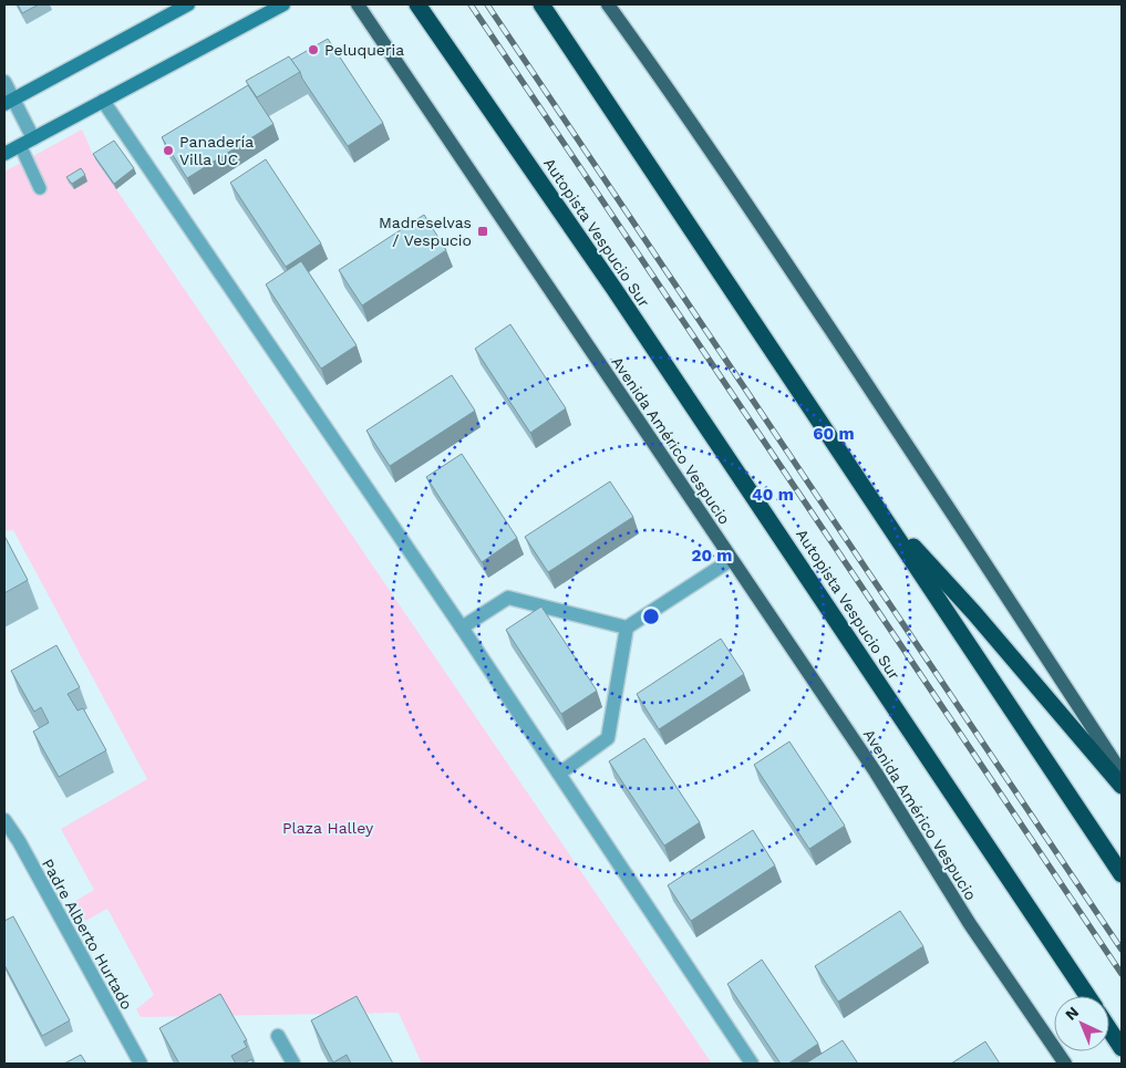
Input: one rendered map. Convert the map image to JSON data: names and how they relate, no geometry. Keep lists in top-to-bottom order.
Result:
{
  "streets": {
    "highway": ["Autopista Vespucio Sur"],
    "main road": ["Avenida Américo Vespucio"],
    "street": ["Padre Alberto Hurtado"]
  },
  "parks": ["Plaza Halley"],
  "places": {
    "other": ["Peluqueria", "Panadería Villa UC"],
    "transit": ["Madreselvas / Vespucio"]
  },
  "north": "top left",
  "rings": ["60 m", "40 m", "20 m"]
}
